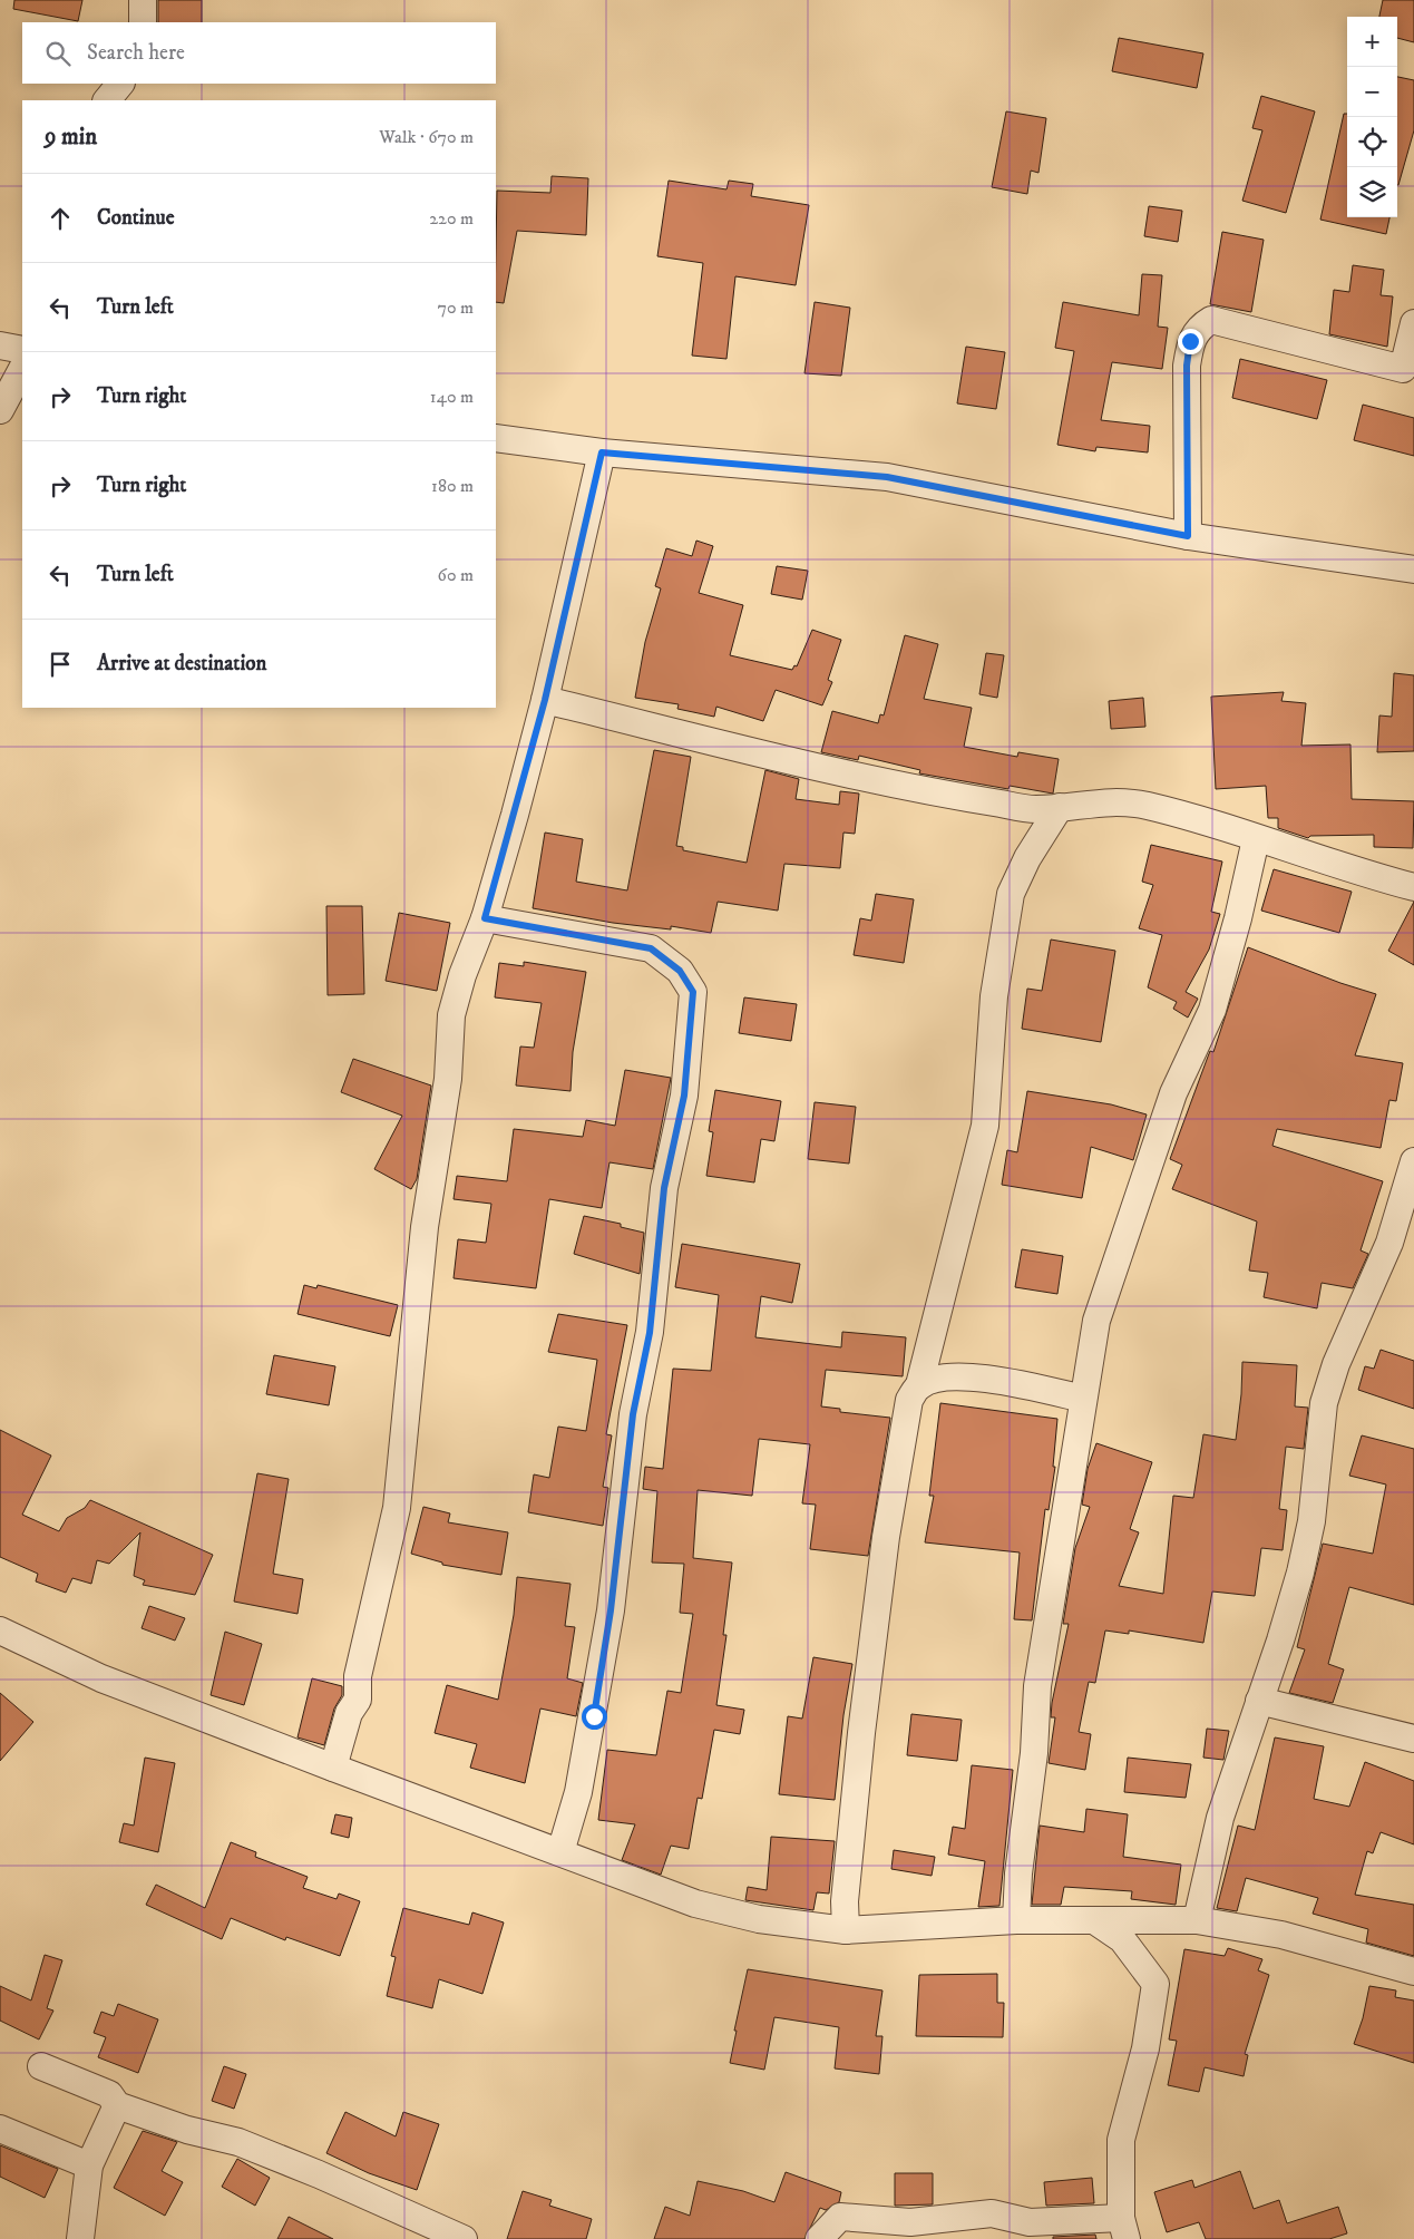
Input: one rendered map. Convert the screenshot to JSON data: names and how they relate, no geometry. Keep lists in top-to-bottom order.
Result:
{
  "page": {
    "map_buttons": ["+", "−"],
    "search": "Search here",
    "heading": ["9 min", "Walk · 670 m"],
    "list": [
      ["Continue", "220 m"],
      ["Turn left", "70 m"],
      ["Turn right", "140 m"],
      ["Turn right", "180 m"],
      ["Turn left", "60 m"],
      "Arrive at destination"
    ]
  }
}
